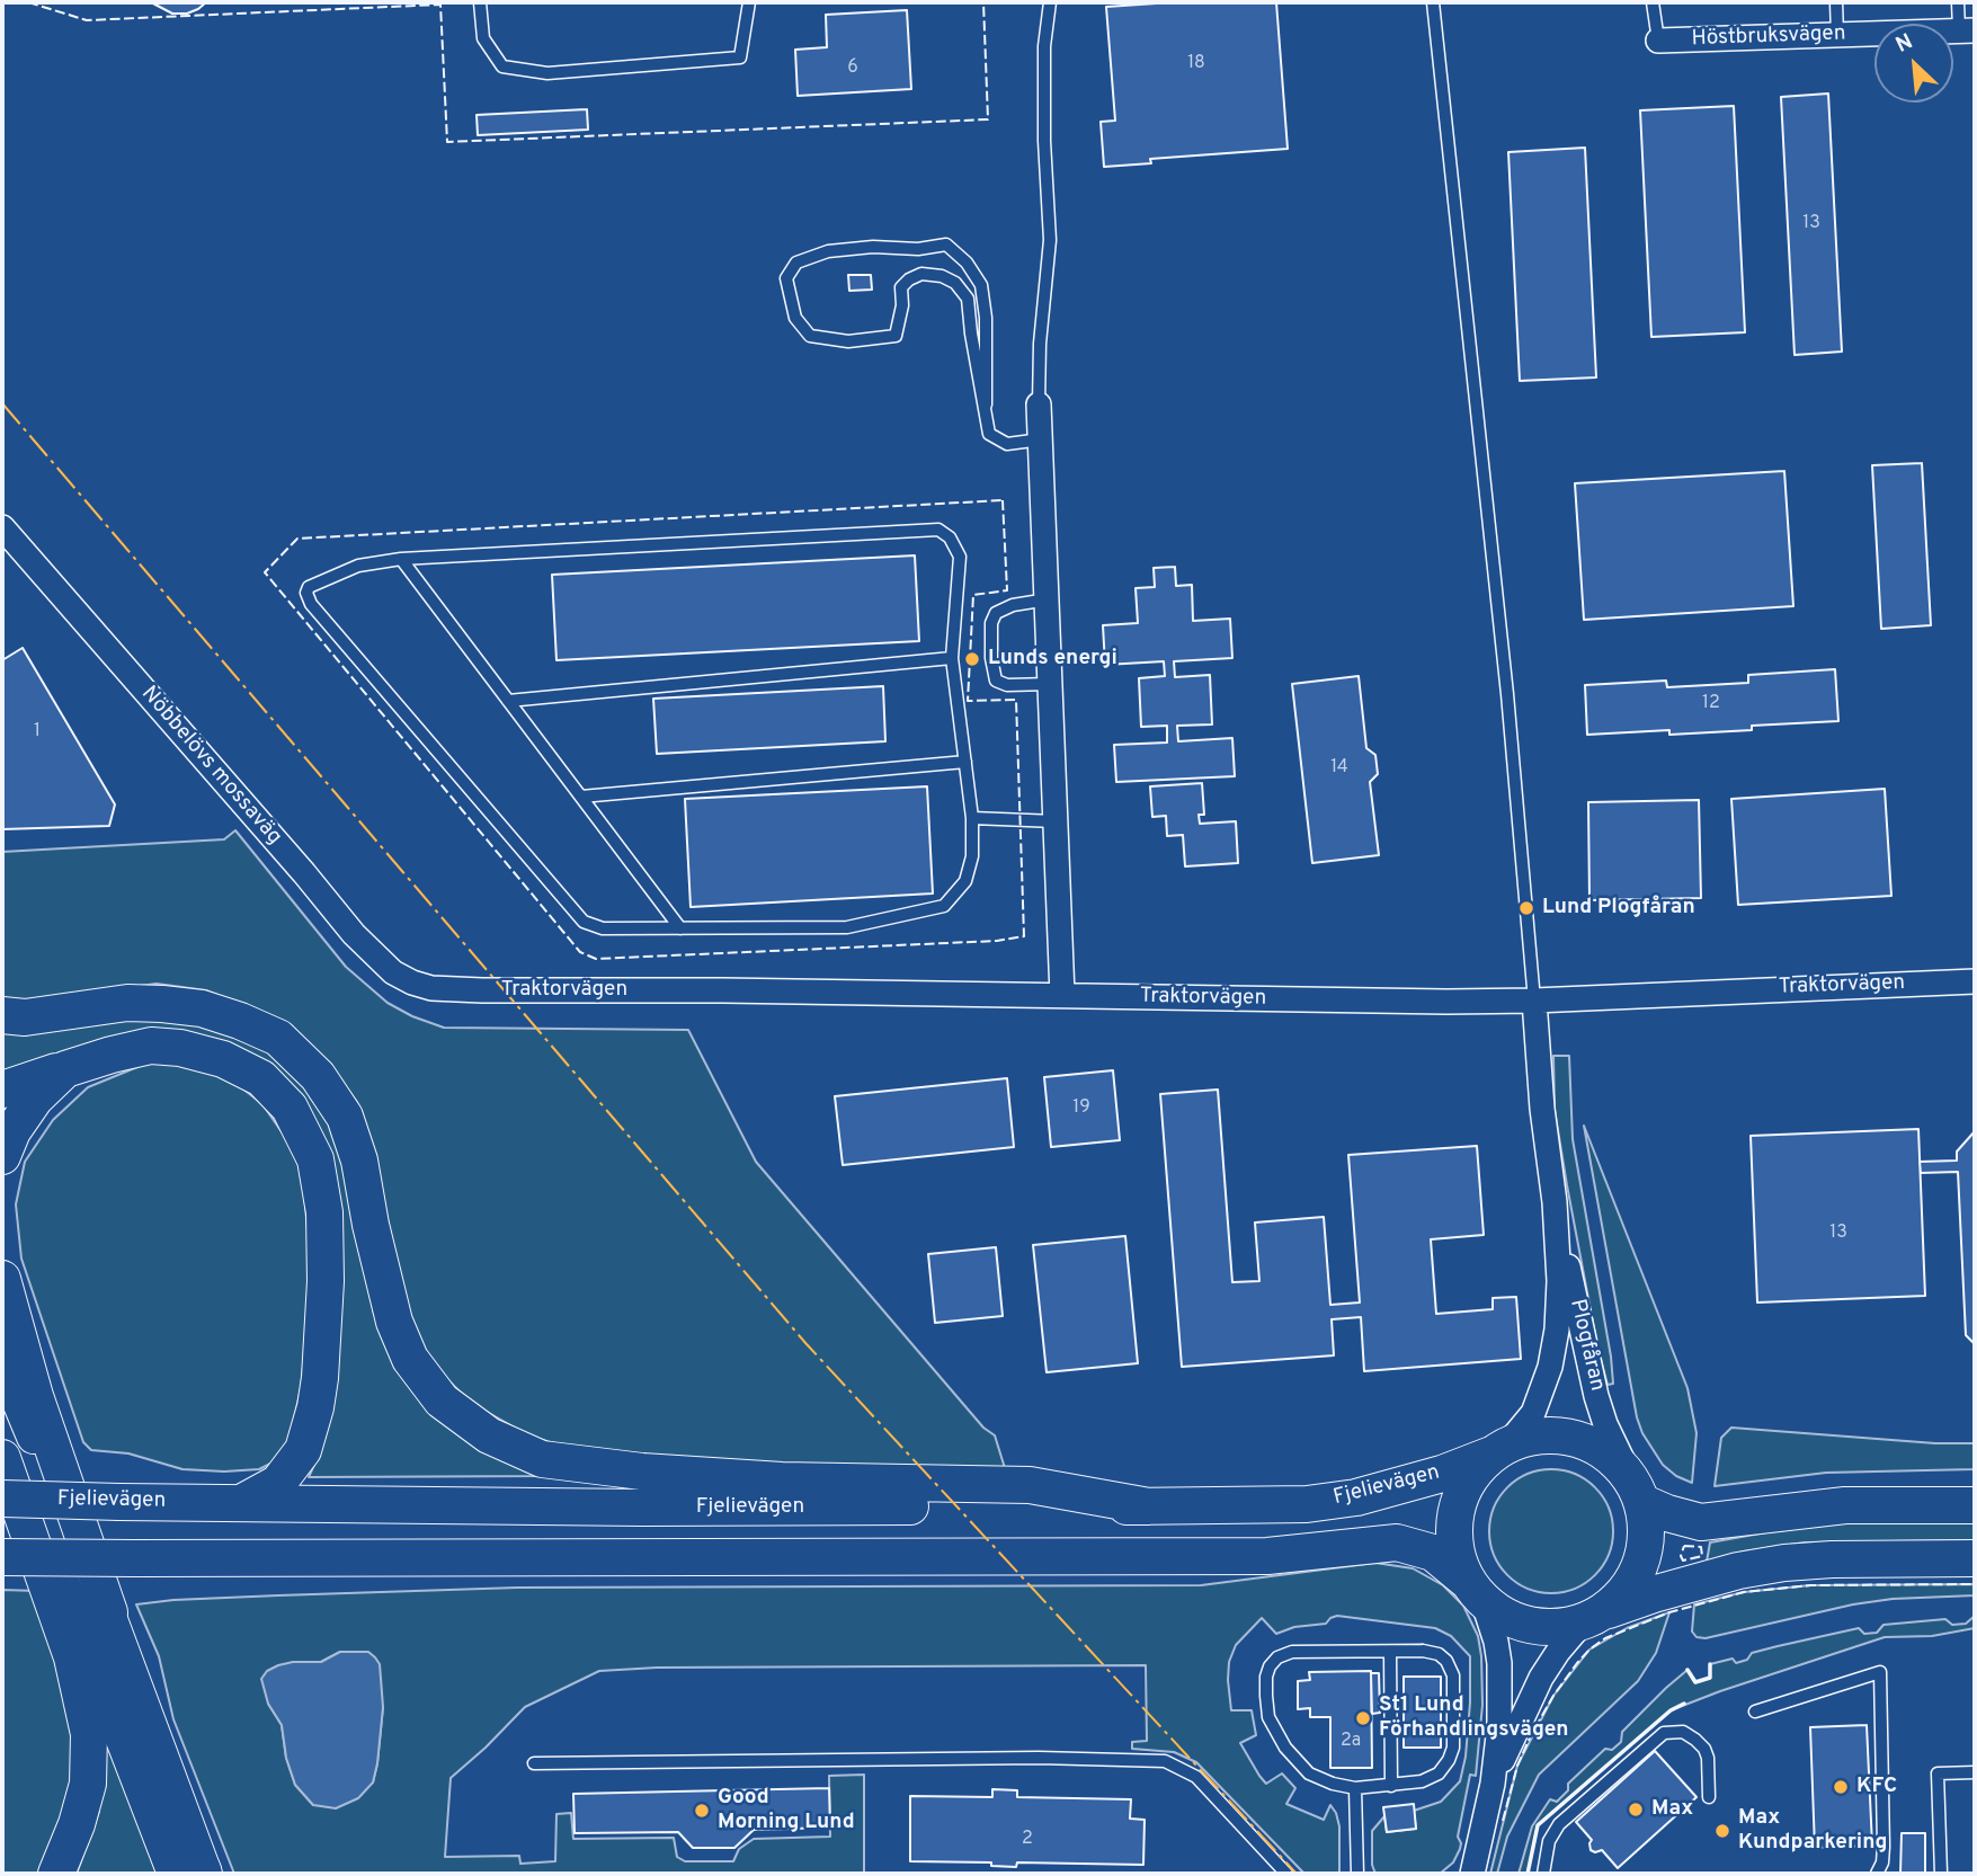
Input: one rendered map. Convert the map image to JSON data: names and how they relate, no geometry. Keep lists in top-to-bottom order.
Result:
{
  "streets": {
    "main road": ["Fjelievägen"],
    "street": [
      "Höstbruksvägen",
      "Nöbbelövs mossaväg",
      "Traktorvägen",
      "Plogfåran"
    ]
  },
  "crossings": [
    ["Nöbbelövs mossaväg", "Traktorvägen"],
    ["Traktorvägen", "Plogfåran"],
    ["Plogfåran", "Fjelievägen"]
  ],
  "places": [
    "Lunds energi",
    "Lund Plogfåran",
    "St1 Lund Förhandlingsvägen",
    "KFC",
    "Max",
    "Good Morning Lund",
    "Max Kundparkering"
  ],
  "house_numbers": [
    "18",
    "6",
    "13",
    "12",
    "1",
    "14",
    "19",
    "13",
    "2a",
    "2"
  ],
  "north": "top left"
}
